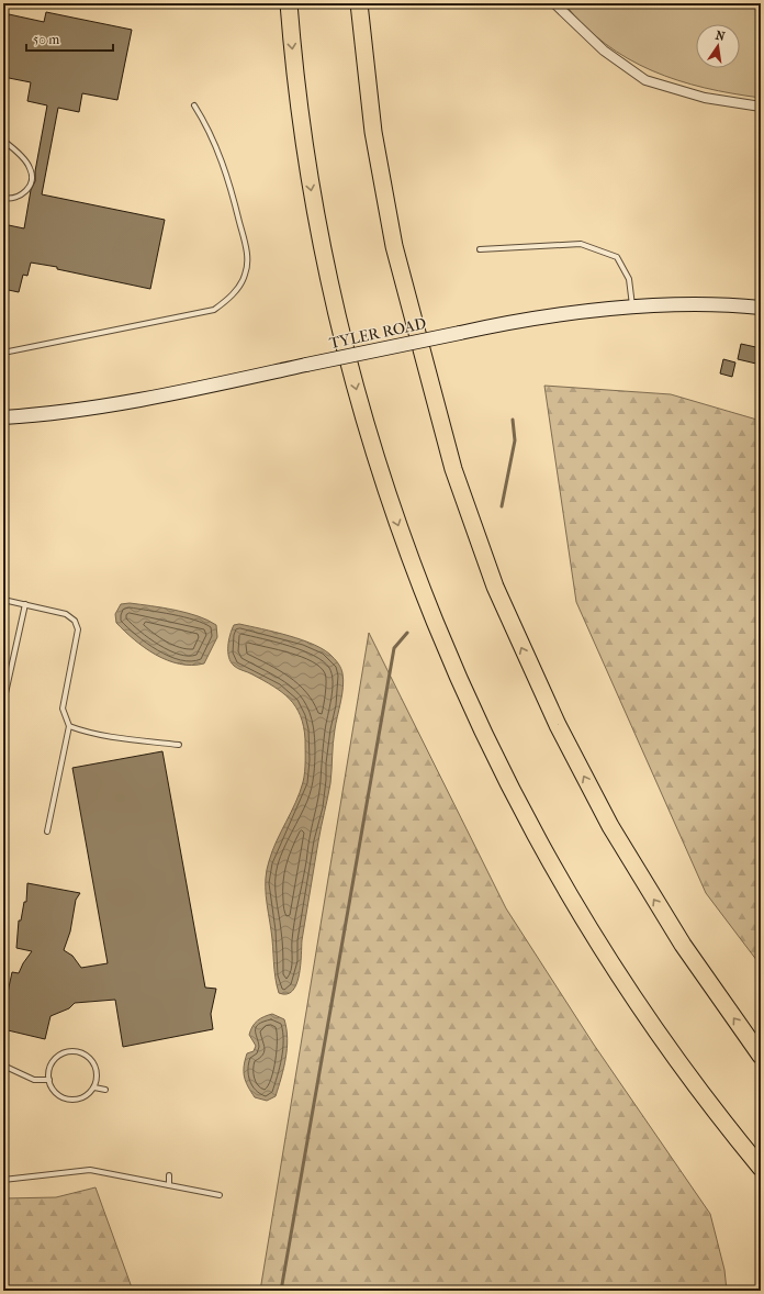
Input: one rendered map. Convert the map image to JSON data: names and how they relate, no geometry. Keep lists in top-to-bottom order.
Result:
{
  "streets": {
    "street": ["TYLER ROAD"]
  },
  "scale_bar": "50 m",
  "north": "top"
}
